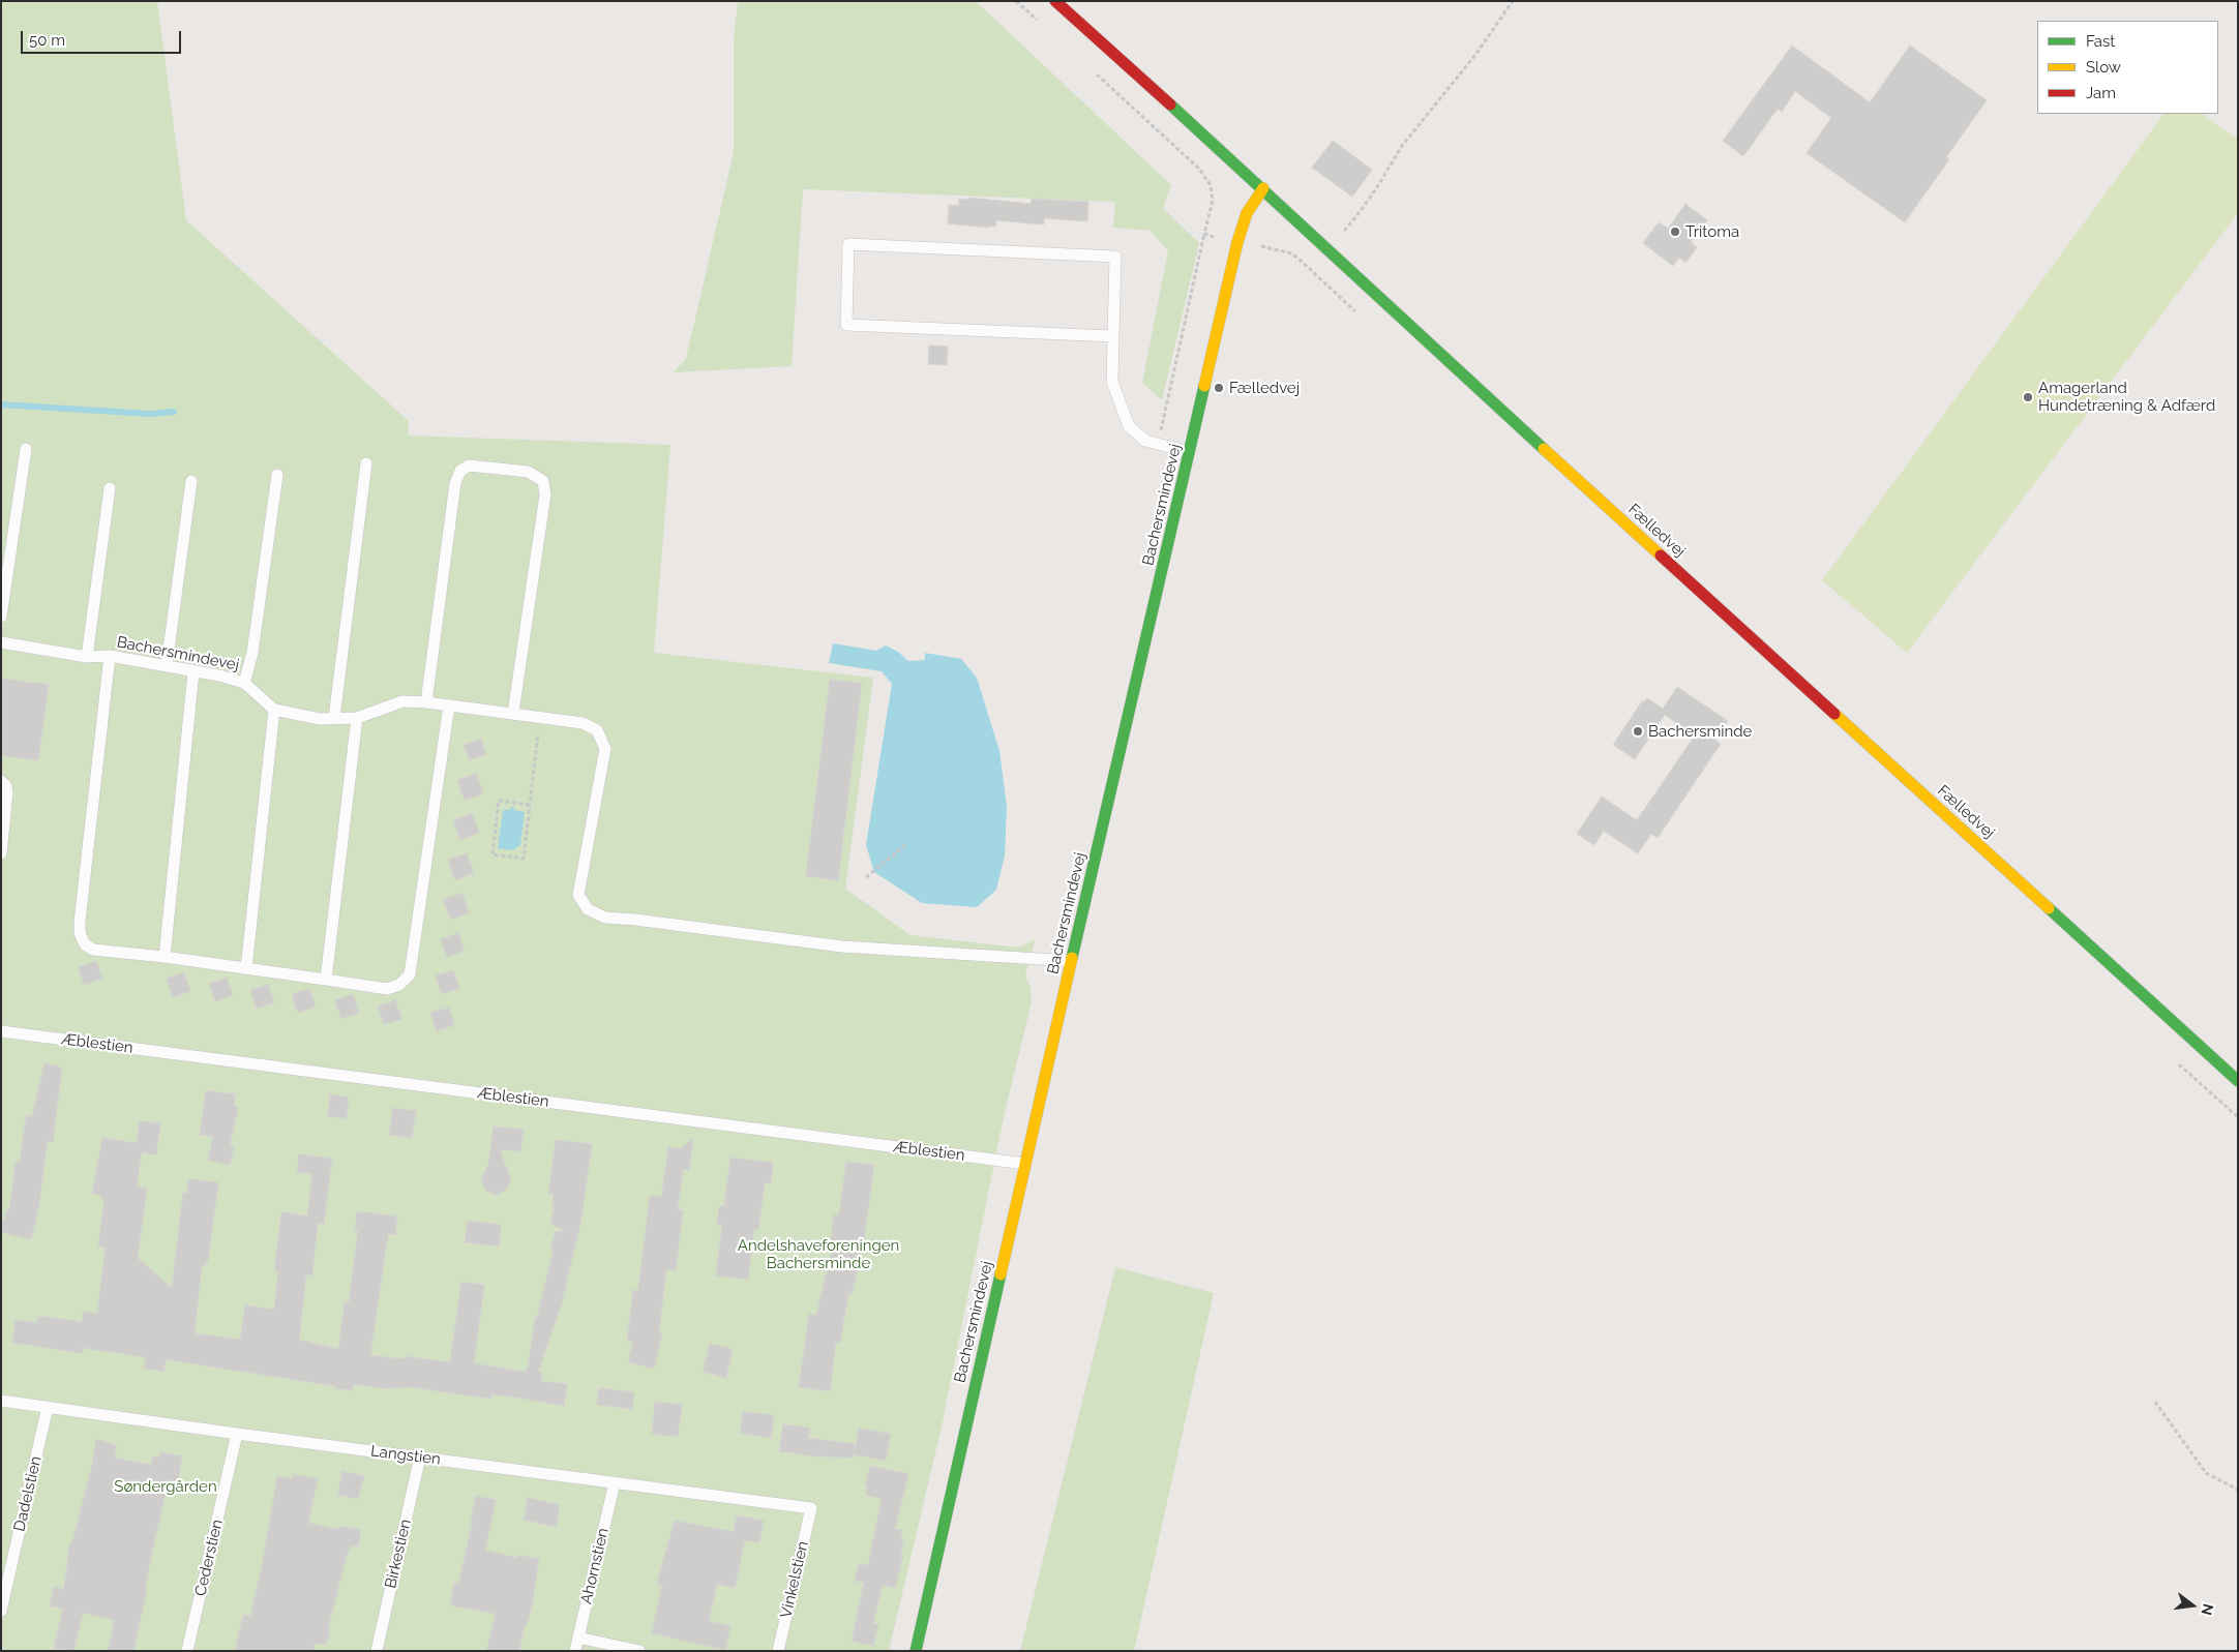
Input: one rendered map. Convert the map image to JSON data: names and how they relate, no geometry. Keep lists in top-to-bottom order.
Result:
{
  "streets": {
    "street": ["Bachersmindevej", "Fælledvej"],
    "lane": [
      "Æblestien",
      "Langstien",
      "Dadelstien",
      "Birkestien",
      "Cederstien",
      "Ahornstien",
      "Vinkelstien"
    ]
  },
  "crossings": [
    ["Bachersmindevej", "Fælledvej"],
    ["Bachersmindevej", "Æblestien"],
    ["Langstien", "Dadelstien"],
    ["Langstien", "Birkestien"],
    ["Langstien", "Cederstien"],
    ["Langstien", "Ahornstien"],
    ["Langstien", "Vinkelstien"]
  ],
  "parks": ["Andelshaveforeningen Bachersminde", "Søndergården"],
  "places": [
    "Tritoma",
    "Fælledvej",
    "Amagerland Hundetræning & Adfærd",
    "Bachersminde"
  ],
  "legend": ["Fast", "Slow", "Jam"],
  "scale_bar": "50 m",
  "north": "right"
}
